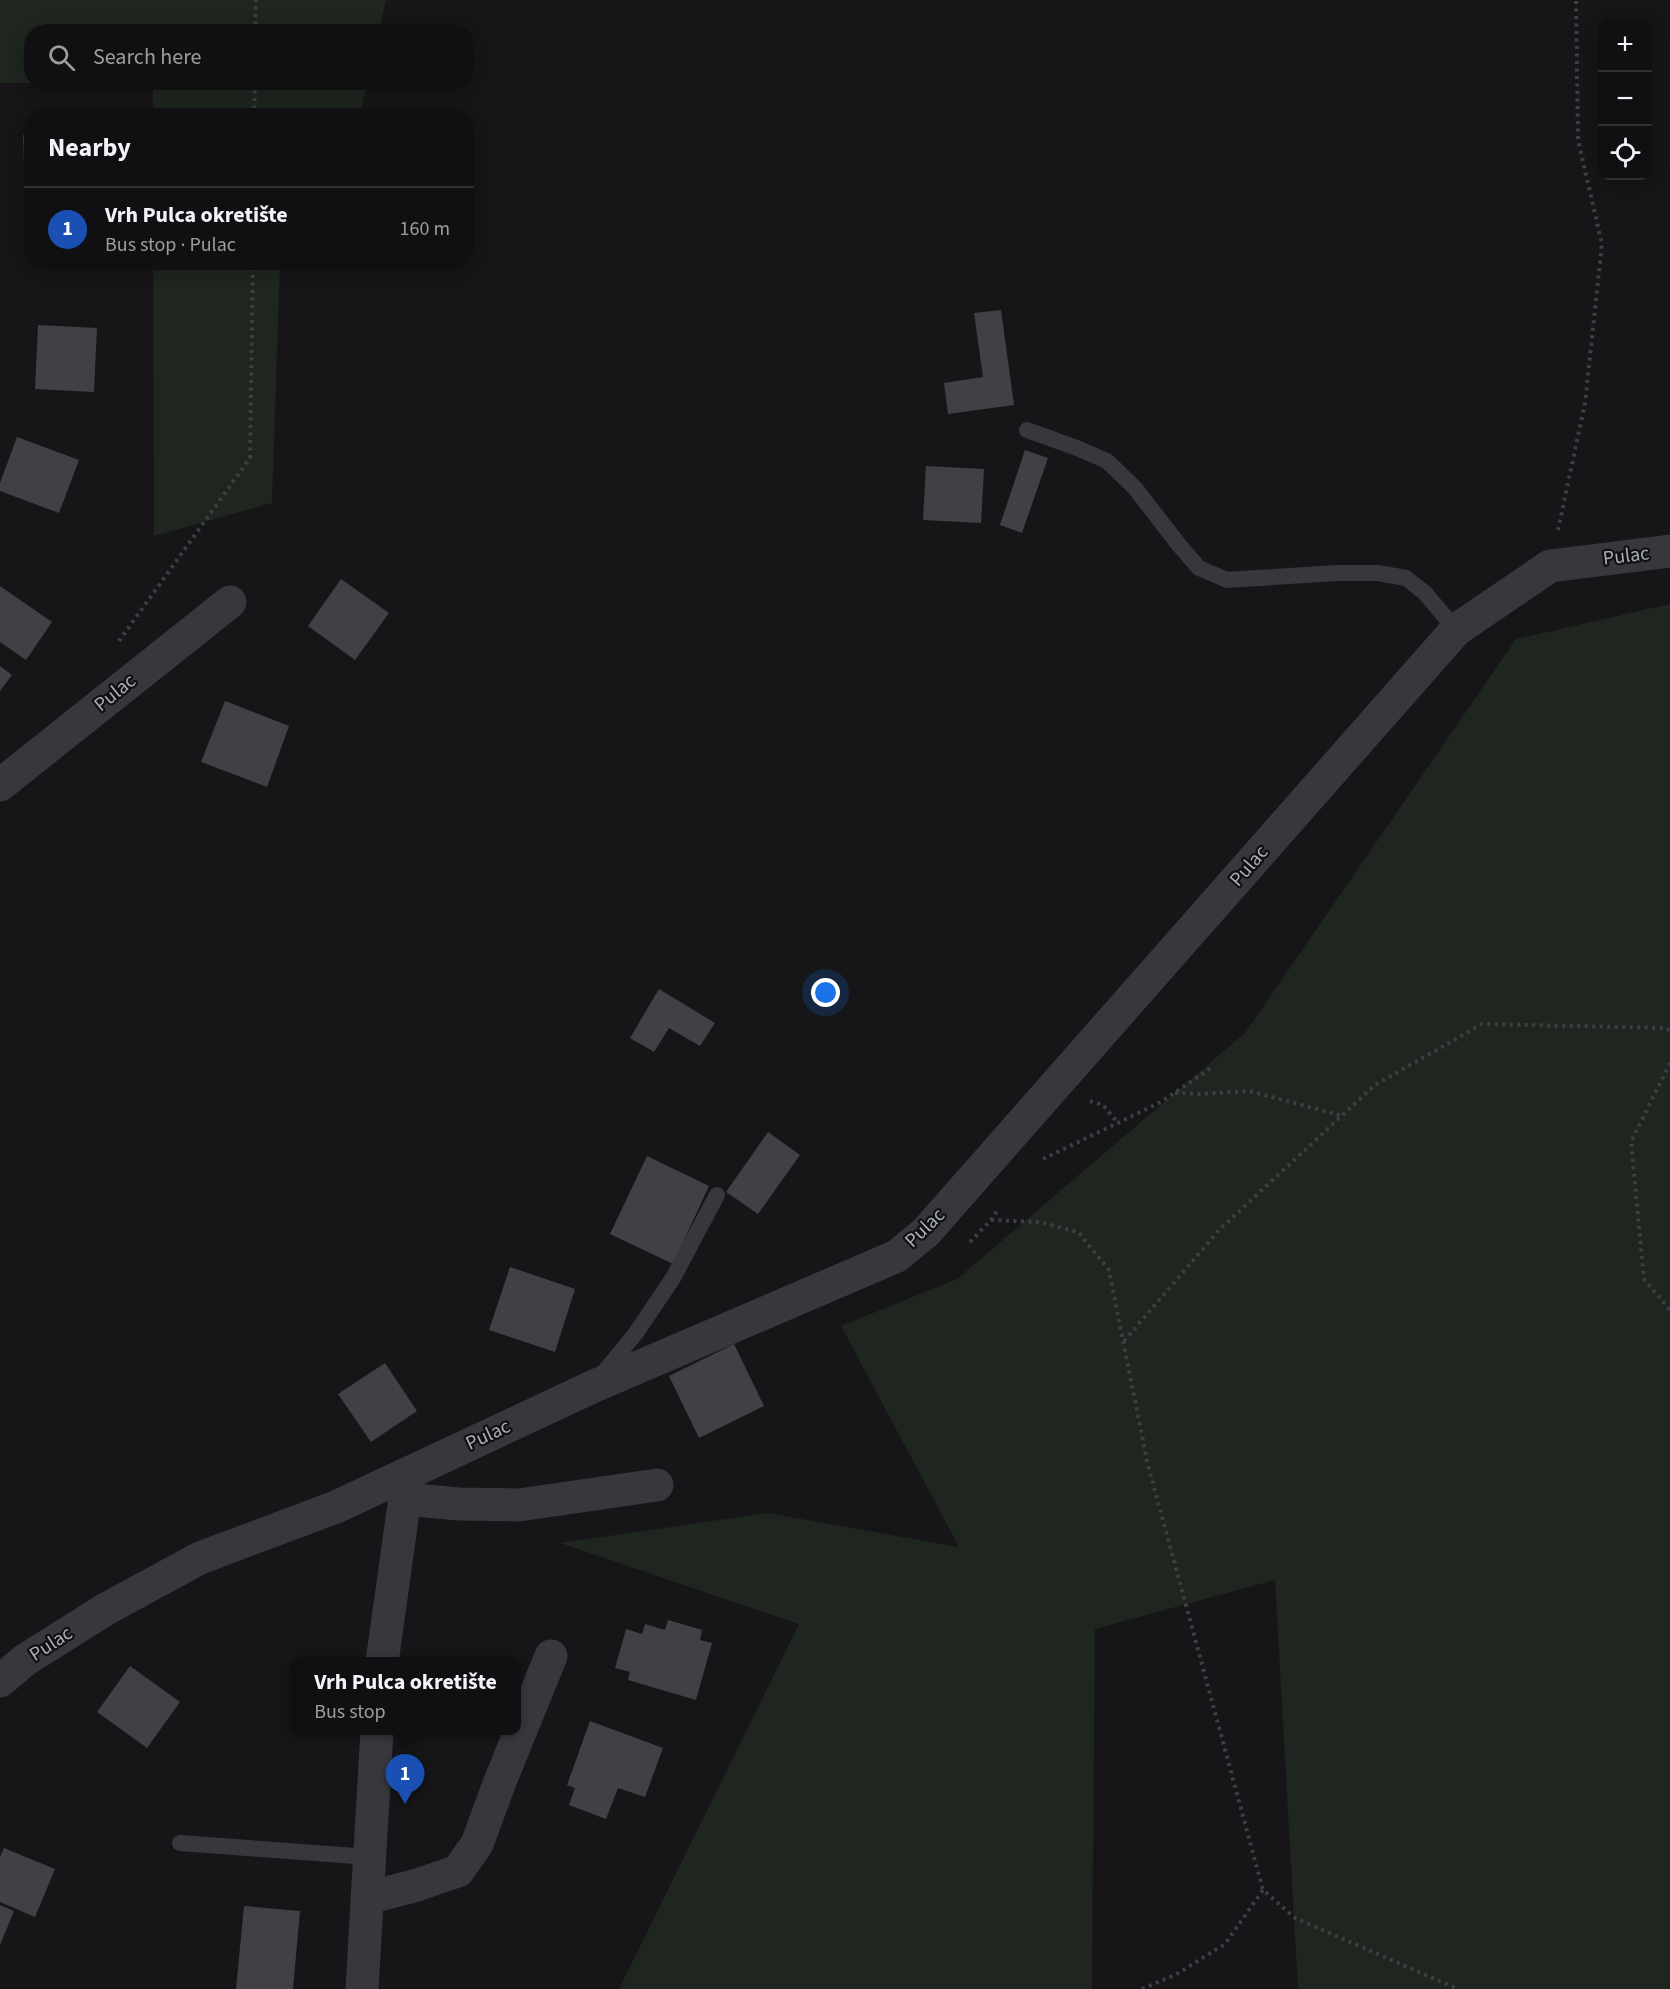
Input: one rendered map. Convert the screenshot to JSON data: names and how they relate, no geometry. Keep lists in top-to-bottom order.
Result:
{
  "streets": {
    "street": ["Pulac"]
  },
  "page": {
    "map_buttons": ["+", "−"],
    "search": "Search here",
    "heading": "Nearby",
    "list": [
      {
        "mark": "1",
        "name": "Vrh Pulca okretište",
        "note": "Bus stop · Pulac",
        "value": "160 m"
      }
    ],
    "popup": ["Vrh Pulca okretište", "Bus stop"],
    "pins": "1"
  }
}
